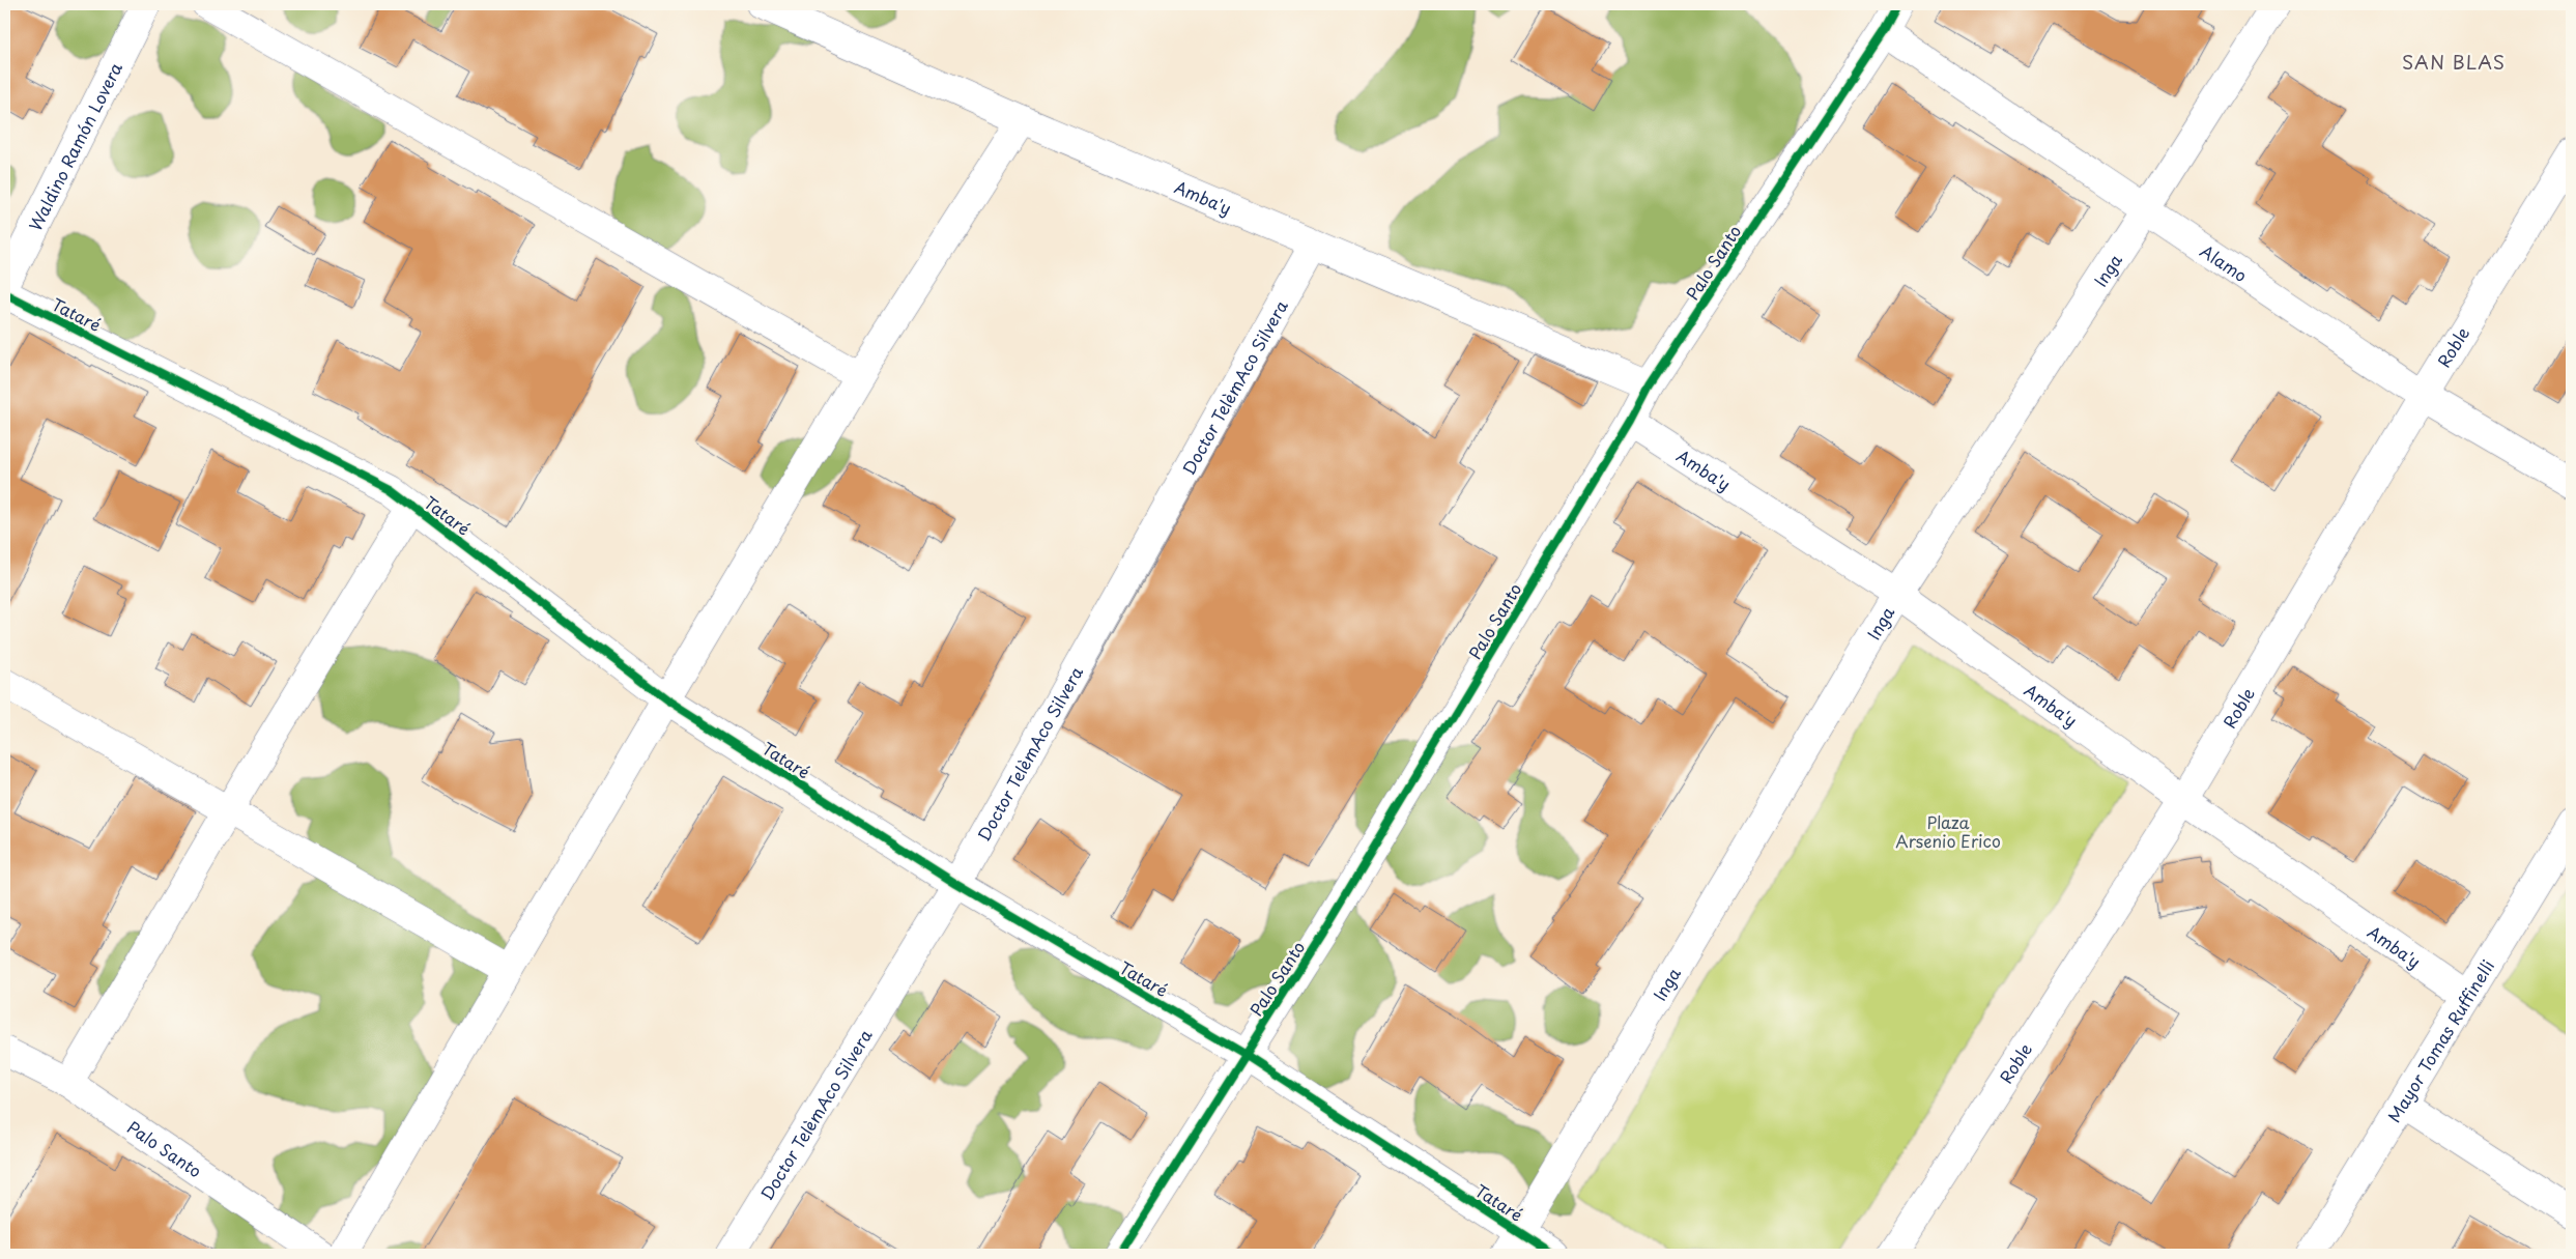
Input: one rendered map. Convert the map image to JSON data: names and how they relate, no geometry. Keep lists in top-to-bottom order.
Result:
{
  "streets": {
    "street": [
      "Waldino Ramón Lovera",
      "Amba'y",
      "Palo Santo",
      "Alamo",
      "Inga",
      "Tataré",
      "Roble",
      "Doctor TelèmAco Silvera",
      "Mayor Tomas Ruffinelli"
    ]
  },
  "crossings": [
    ["Amba'y", "Palo Santo"],
    ["Amba'y", "Inga"],
    ["Amba'y", "Roble"],
    ["Amba'y", "Doctor TelèmAco Silvera"],
    ["Amba'y", "Mayor Tomas Ruffinelli"],
    ["Palo Santo", "Alamo"],
    ["Palo Santo", "Tataré"],
    ["Alamo", "Inga"],
    ["Alamo", "Roble"],
    ["Inga", "Tataré"],
    ["Tataré", "Doctor TelèmAco Silvera"]
  ],
  "districts": ["SAN BLAS"],
  "parks": ["Plaza Arsenio Erico"]
}
